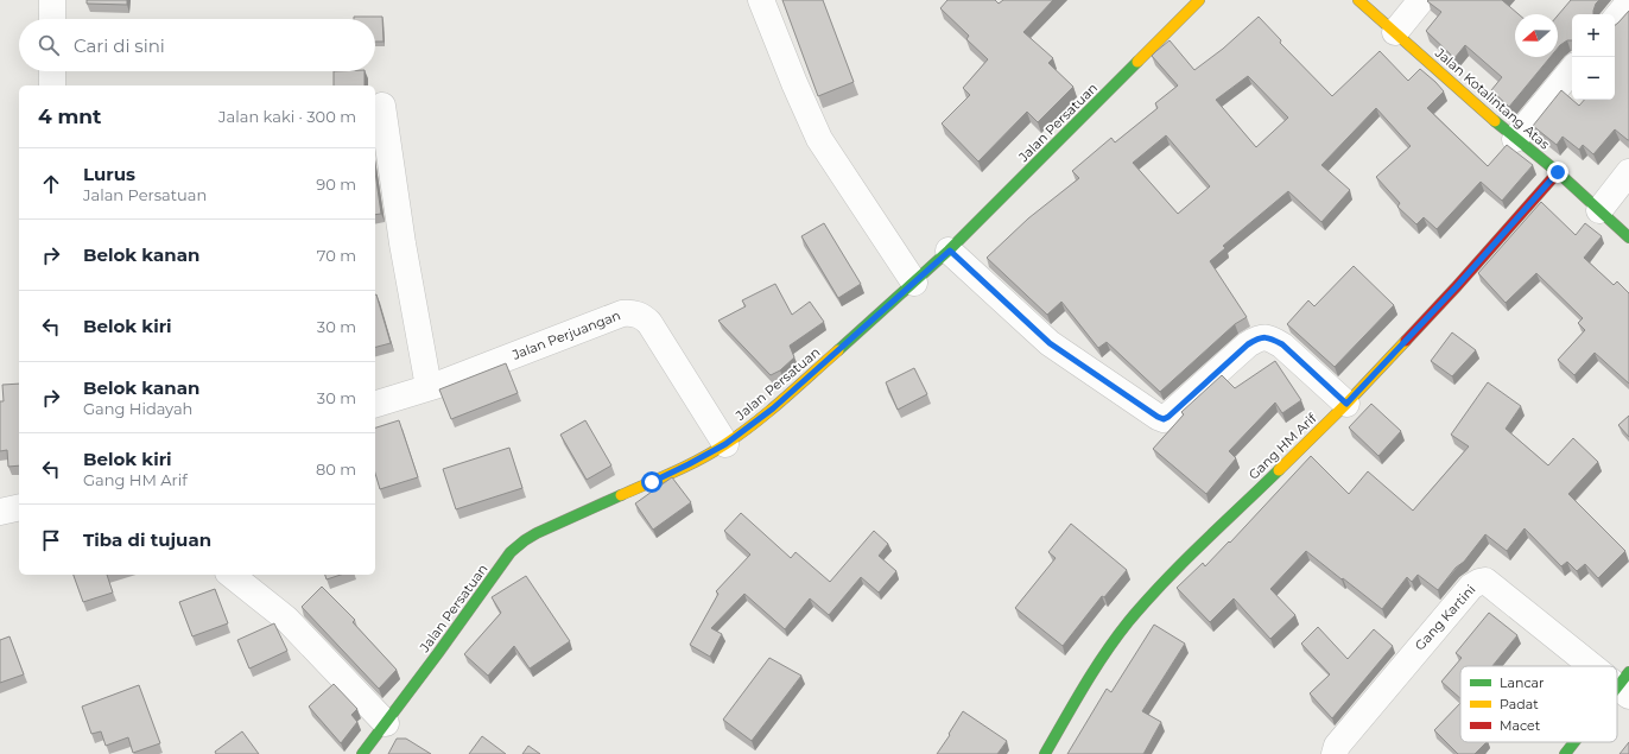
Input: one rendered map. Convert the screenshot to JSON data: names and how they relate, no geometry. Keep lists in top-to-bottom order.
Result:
{
  "streets": {
    "street": [
      "Jalan Kotalintang Atas",
      "Jalan Persatuan",
      "Jalan Perjuangan",
      "Gang HM Arif",
      "Gang Kartini"
    ]
  },
  "crossings": [
    ["Jalan Kotalintang Atas", "Gang HM Arif"],
    ["Jalan Persatuan", "Jalan Perjuangan"]
  ],
  "legend": ["Lancar", "Padat", "Macet"],
  "north": "left",
  "page": {
    "map_buttons": ["+", "−"],
    "search": "Cari di sini",
    "heading": ["4 mnt", "Jalan kaki · 300 m"],
    "list": [
      ["Lurus", "Jalan Persatuan", "90 m"],
      ["Belok kanan", "70 m"],
      ["Belok kiri", "30 m"],
      ["Belok kanan", "Gang Hidayah", "30 m"],
      ["Belok kiri", "Gang HM Arif", "80 m"],
      "Tiba di tujuan"
    ]
  }
}
